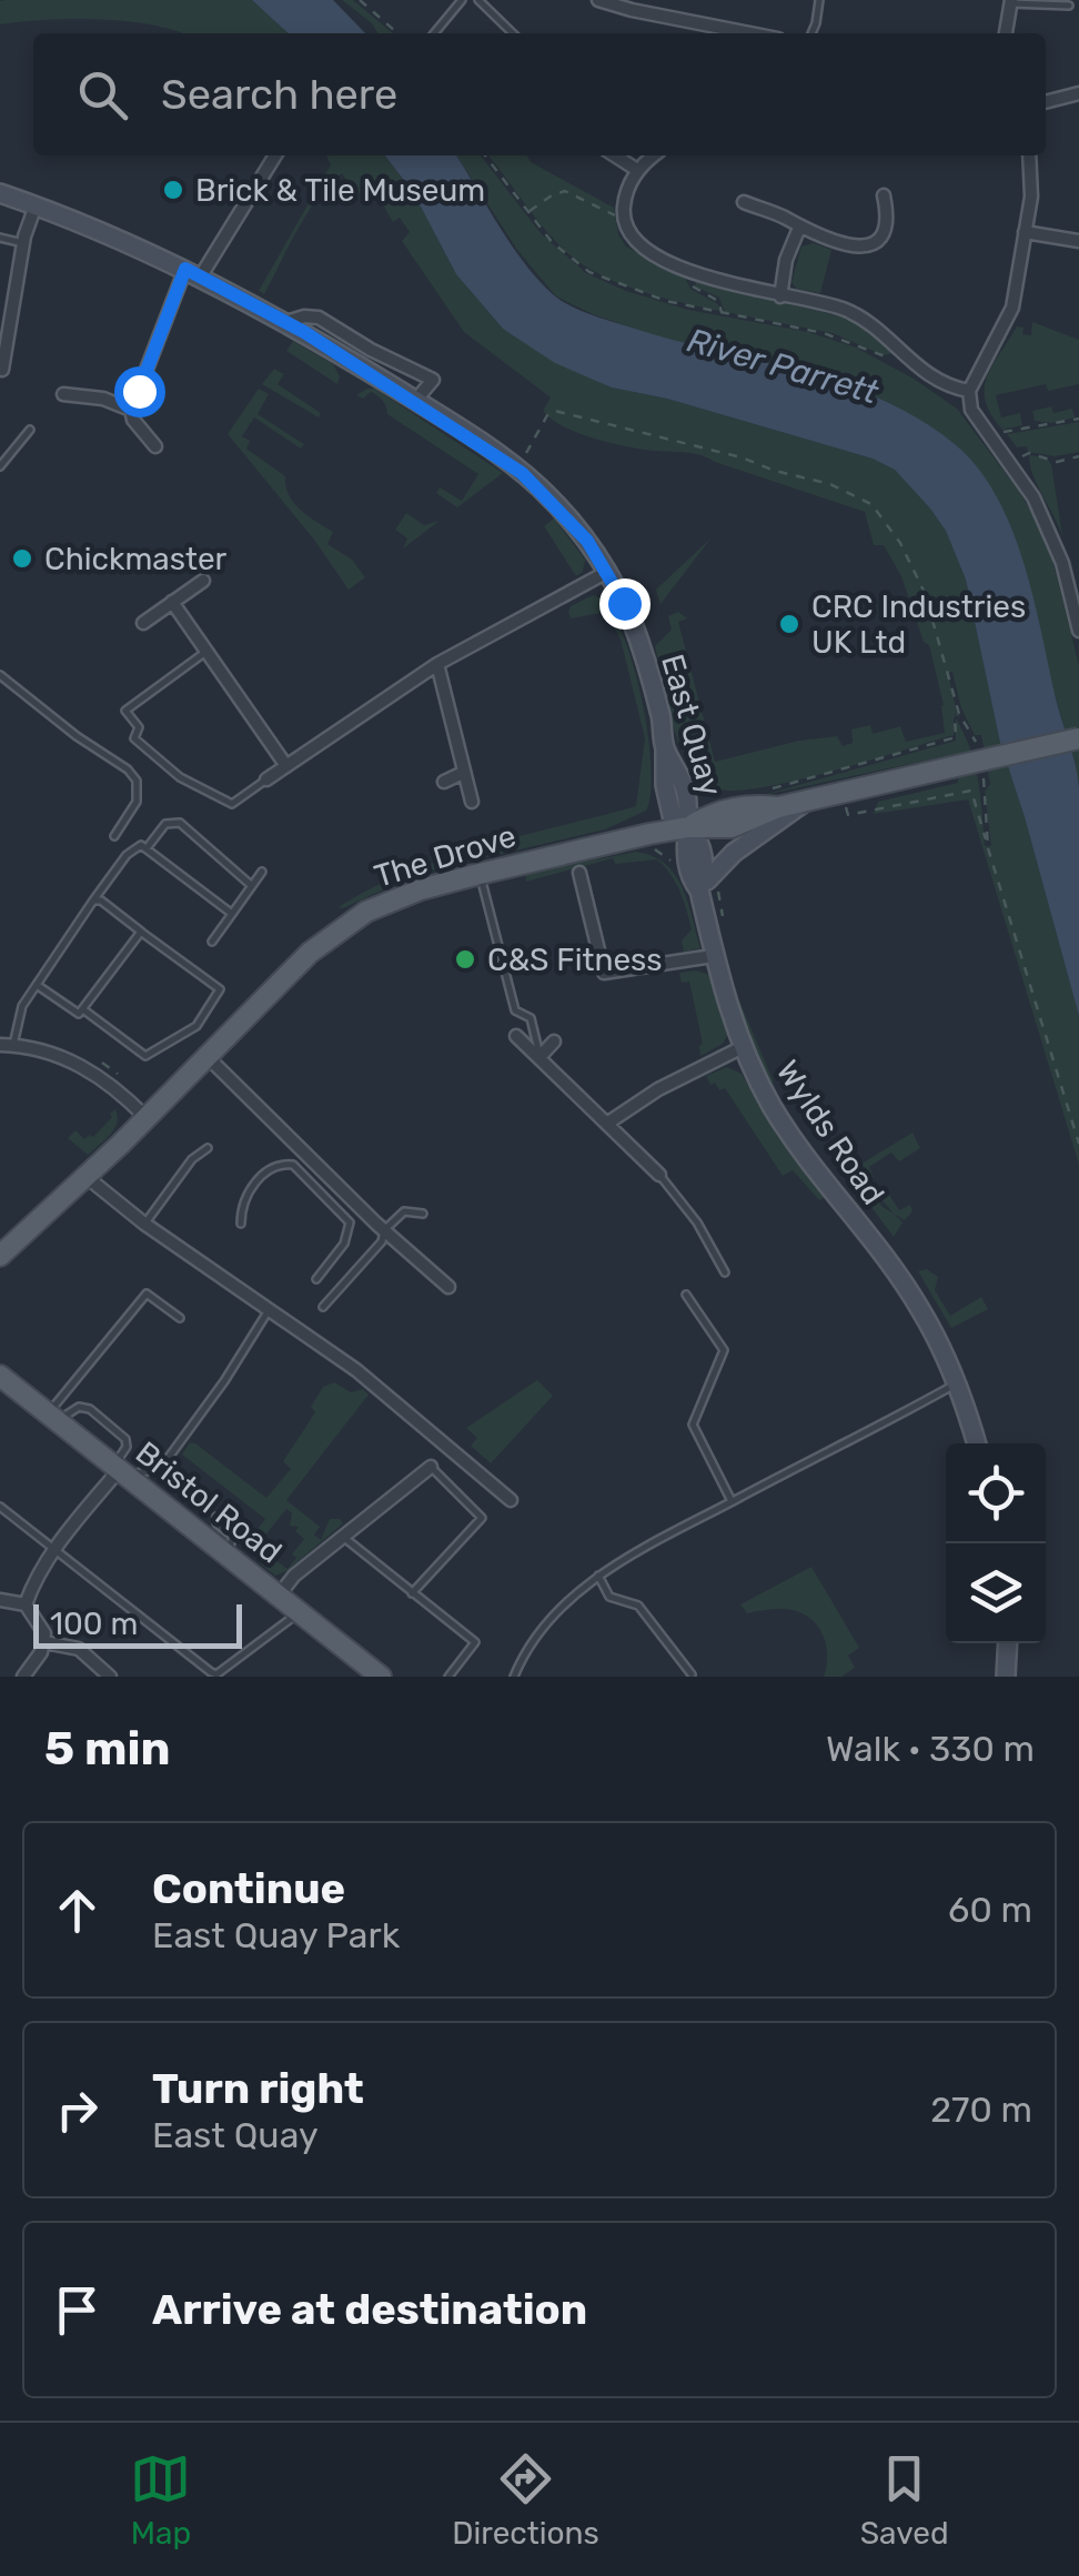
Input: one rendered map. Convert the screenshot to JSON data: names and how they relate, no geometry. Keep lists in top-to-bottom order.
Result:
{
  "streets": {
    "main road": ["The Drove", "Bristol Road"],
    "street": ["East Quay", "Wylds Road"]
  },
  "crossings": [
    ["East Quay", "The Drove"],
    ["East Quay", "Wylds Road"],
    ["The Drove", "Wylds Road"]
  ],
  "water": ["River Parrett"],
  "places": [
    "Brick & Tile Museum",
    "Chickmaster",
    "CRC Industries UK Ltd",
    "C&S Fitness"
  ],
  "scale_bar": "100 m",
  "page": {
    "search": "Search here",
    "scale": "100 m",
    "heading": ["5 min", "Walk · 330 m"],
    "list": [
      ["Continue", "East Quay Park", "60 m"],
      ["Turn right", "East Quay", "270 m"],
      "Arrive at destination"
    ],
    "nav": ["Map", "Directions", "Saved"]
  }
}
